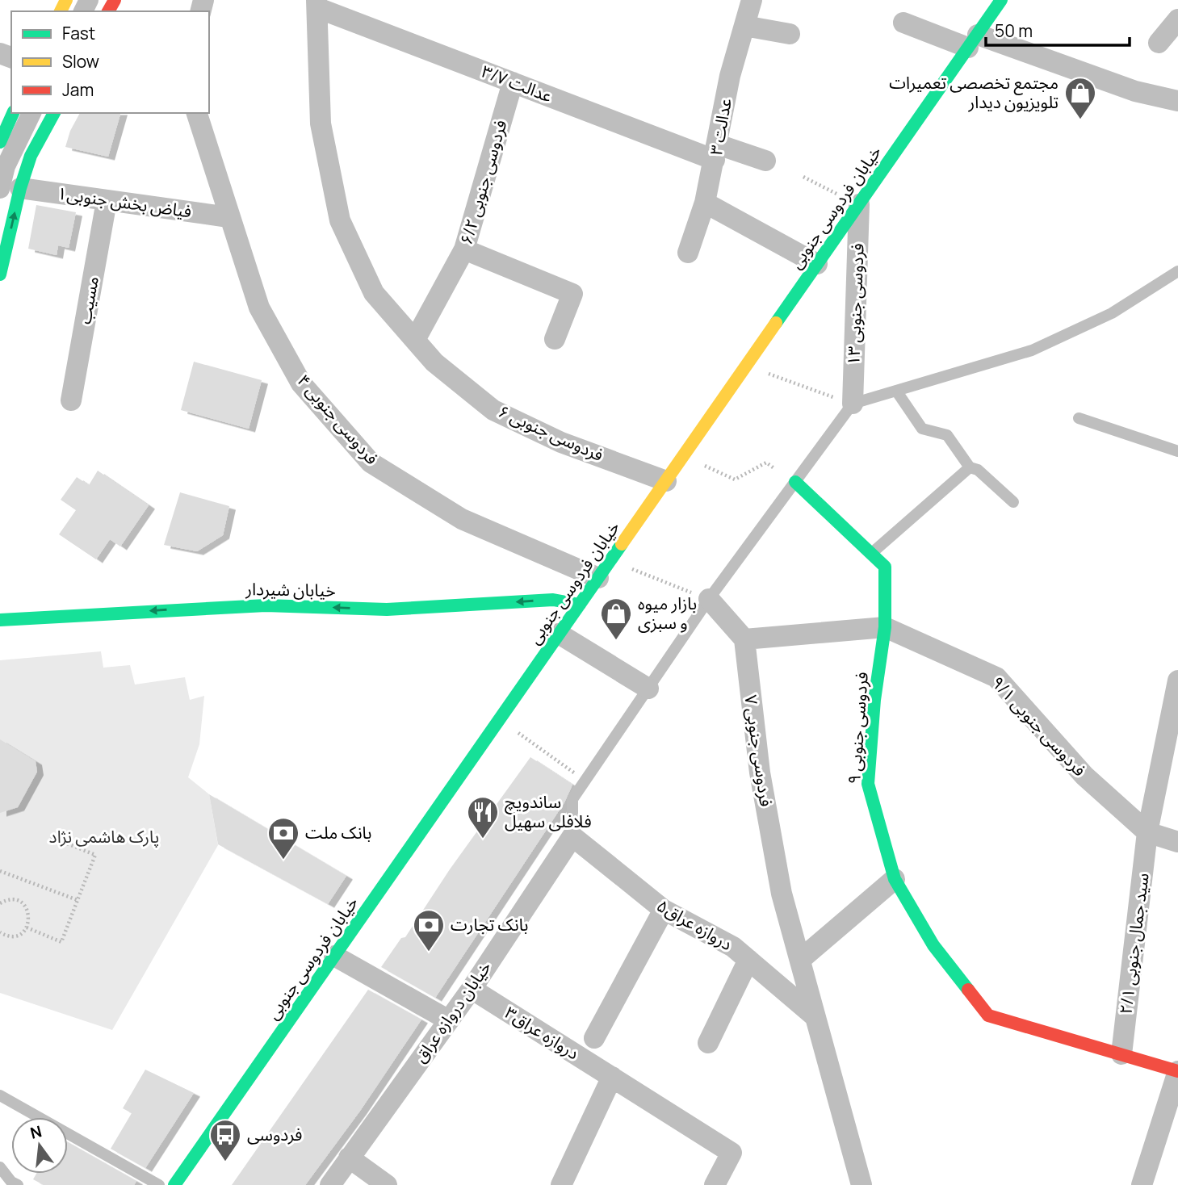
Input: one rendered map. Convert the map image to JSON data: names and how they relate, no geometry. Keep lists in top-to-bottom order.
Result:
{
  "streets": {
    "street": [
      "عدالت ۳/۷",
      "عدالت ۳",
      "فردوسی جنوبی ۶/۲",
      "فیاض بخش جنوبی۱",
      "خیابان فردوسی جنوبی",
      "مسیب",
      "فردوسی جنوبی ۱۳",
      "فردوسی جنوبی ۴",
      "فردوسی جنوبی ۶",
      "خیابان شیردار",
      "فردوسی جنوبی ۹/۱",
      "فردوسی جنوبی ۹",
      "فردوسی جنوبی ۷",
      "دروازه عراق۵",
      "سید جمال جنوبی ۲/۱",
      "خیابان دروازه عراق",
      "دروازه عراق۳"
    ]
  },
  "crossings": [
    ["عدالت ۳/۷", "عدالت ۳"],
    ["عدالت ۳/۷", "فردوسی جنوبی ۶/۲"],
    ["عدالت ۳/۷", "فردوسی جنوبی ۶"],
    ["فردوسی جنوبی ۶/۲", "فردوسی جنوبی ۶"],
    ["فیاض بخش جنوبی۱", "مسیب"],
    ["فیاض بخش جنوبی۱", "فردوسی جنوبی ۴"],
    ["خیابان فردوسی جنوبی", "فردوسی جنوبی ۱۳"],
    ["خیابان فردوسی جنوبی", "فردوسی جنوبی ۴"],
    ["خیابان فردوسی جنوبی", "فردوسی جنوبی ۶"],
    ["خیابان فردوسی جنوبی", "خیابان شیردار"],
    ["فردوسی جنوبی ۹/۱", "فردوسی جنوبی ۹"],
    ["فردوسی جنوبی ۹/۱", "سید جمال جنوبی ۲/۱"],
    ["فردوسی جنوبی ۹", "سید جمال جنوبی ۲/۱"],
    ["فردوسی جنوبی ۷", "دروازه عراق۵"],
    ["دروازه عراق۵", "خیابان دروازه عراق"],
    ["خیابان دروازه عراق", "دروازه عراق۳"]
  ],
  "one_way": ["خیابان شیردار"],
  "parks": ["پارک هاشمی نژاد"],
  "places": {
    "shop": ["مجتمع تخصصی تعمیرات تلویزیون دیدار", "بازار میوه و سبزی"],
    "restaurant": ["ساندویچ فلافلی سهیل"],
    "bank": ["بانک ملت", "بانک تجارت"],
    "bus stop": ["فردوسی"]
  },
  "legend": ["Fast", "Slow", "Jam"],
  "scale_bar": "50 m",
  "north": "top"
}
